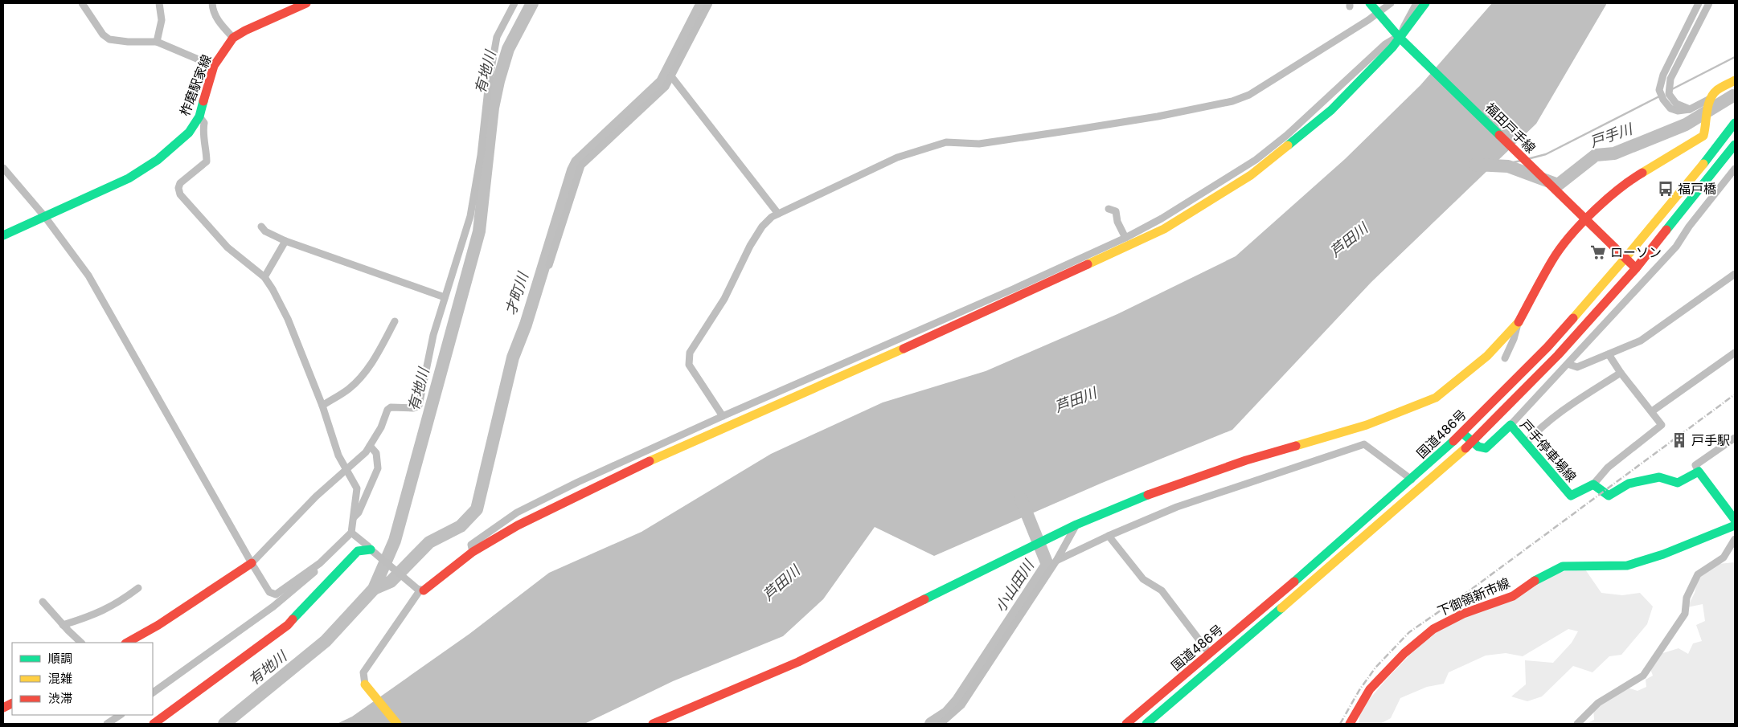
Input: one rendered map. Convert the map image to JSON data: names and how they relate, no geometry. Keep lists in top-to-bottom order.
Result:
{
  "streets": {
    "main road": [
      "柞磨駅家線",
      "福田戸手線",
      "国道486号",
      "戸手停車場線",
      "下御領新市線"
    ]
  },
  "crossings": [
    ["福田戸手線", "国道486号"],
    ["国道486号", "戸手停車場線"]
  ],
  "water": [
    "有地川",
    "戸手川",
    "芦田川",
    "才町川",
    "小山田川"
  ],
  "places": {
    "bus stop": ["福戸橋"],
    "supermarket": ["ローソン"],
    "building": ["戸手駅"]
  },
  "legend": ["順調", "混雑", "渋滞"]
}
